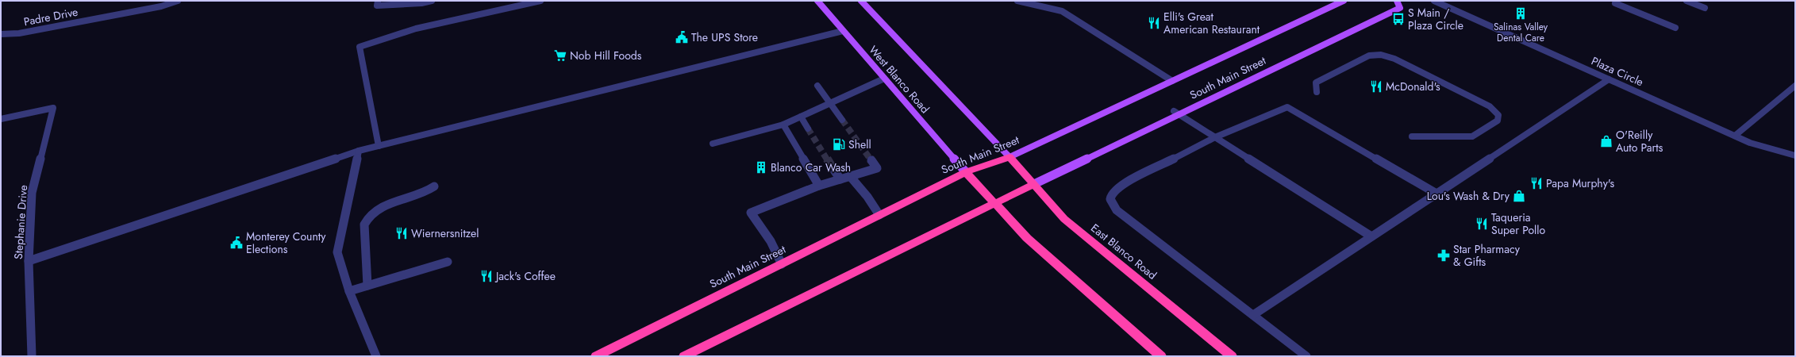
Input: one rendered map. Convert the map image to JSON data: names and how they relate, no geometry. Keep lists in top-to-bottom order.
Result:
{
  "streets": {
    "highway": ["South Main Street", "East Blanco Road"],
    "main road": ["West Blanco Road"],
    "street": ["Padre Drive", "Plaza Circle", "Stephanie Drive"]
  },
  "crossings": [
    ["South Main Street", "West Blanco Road"],
    ["South Main Street", "East Blanco Road"]
  ],
  "places": {
    "building": ["Salinas Valley Dental Care", "Blanco Car Wash"],
    "bus stop": ["S Main / Plaza Circle"],
    "restaurant": [
      "Elli's Great American Restaurant",
      "McDonald's",
      "Papa Murphy's",
      "Taqueria Super Pollo",
      "Wiernersnitzel",
      "Jack's Coffee"
    ],
    "public building": ["The UPS Store", "Monterey County Elections"],
    "supermarket": ["Nob Hill Foods"],
    "shop": ["O'Reilly Auto Parts", "Lou's Wash & Dry"],
    "fuel station": ["Shell"],
    "pharmacy": ["Star Pharmacy & Gifts"]
  }
}
